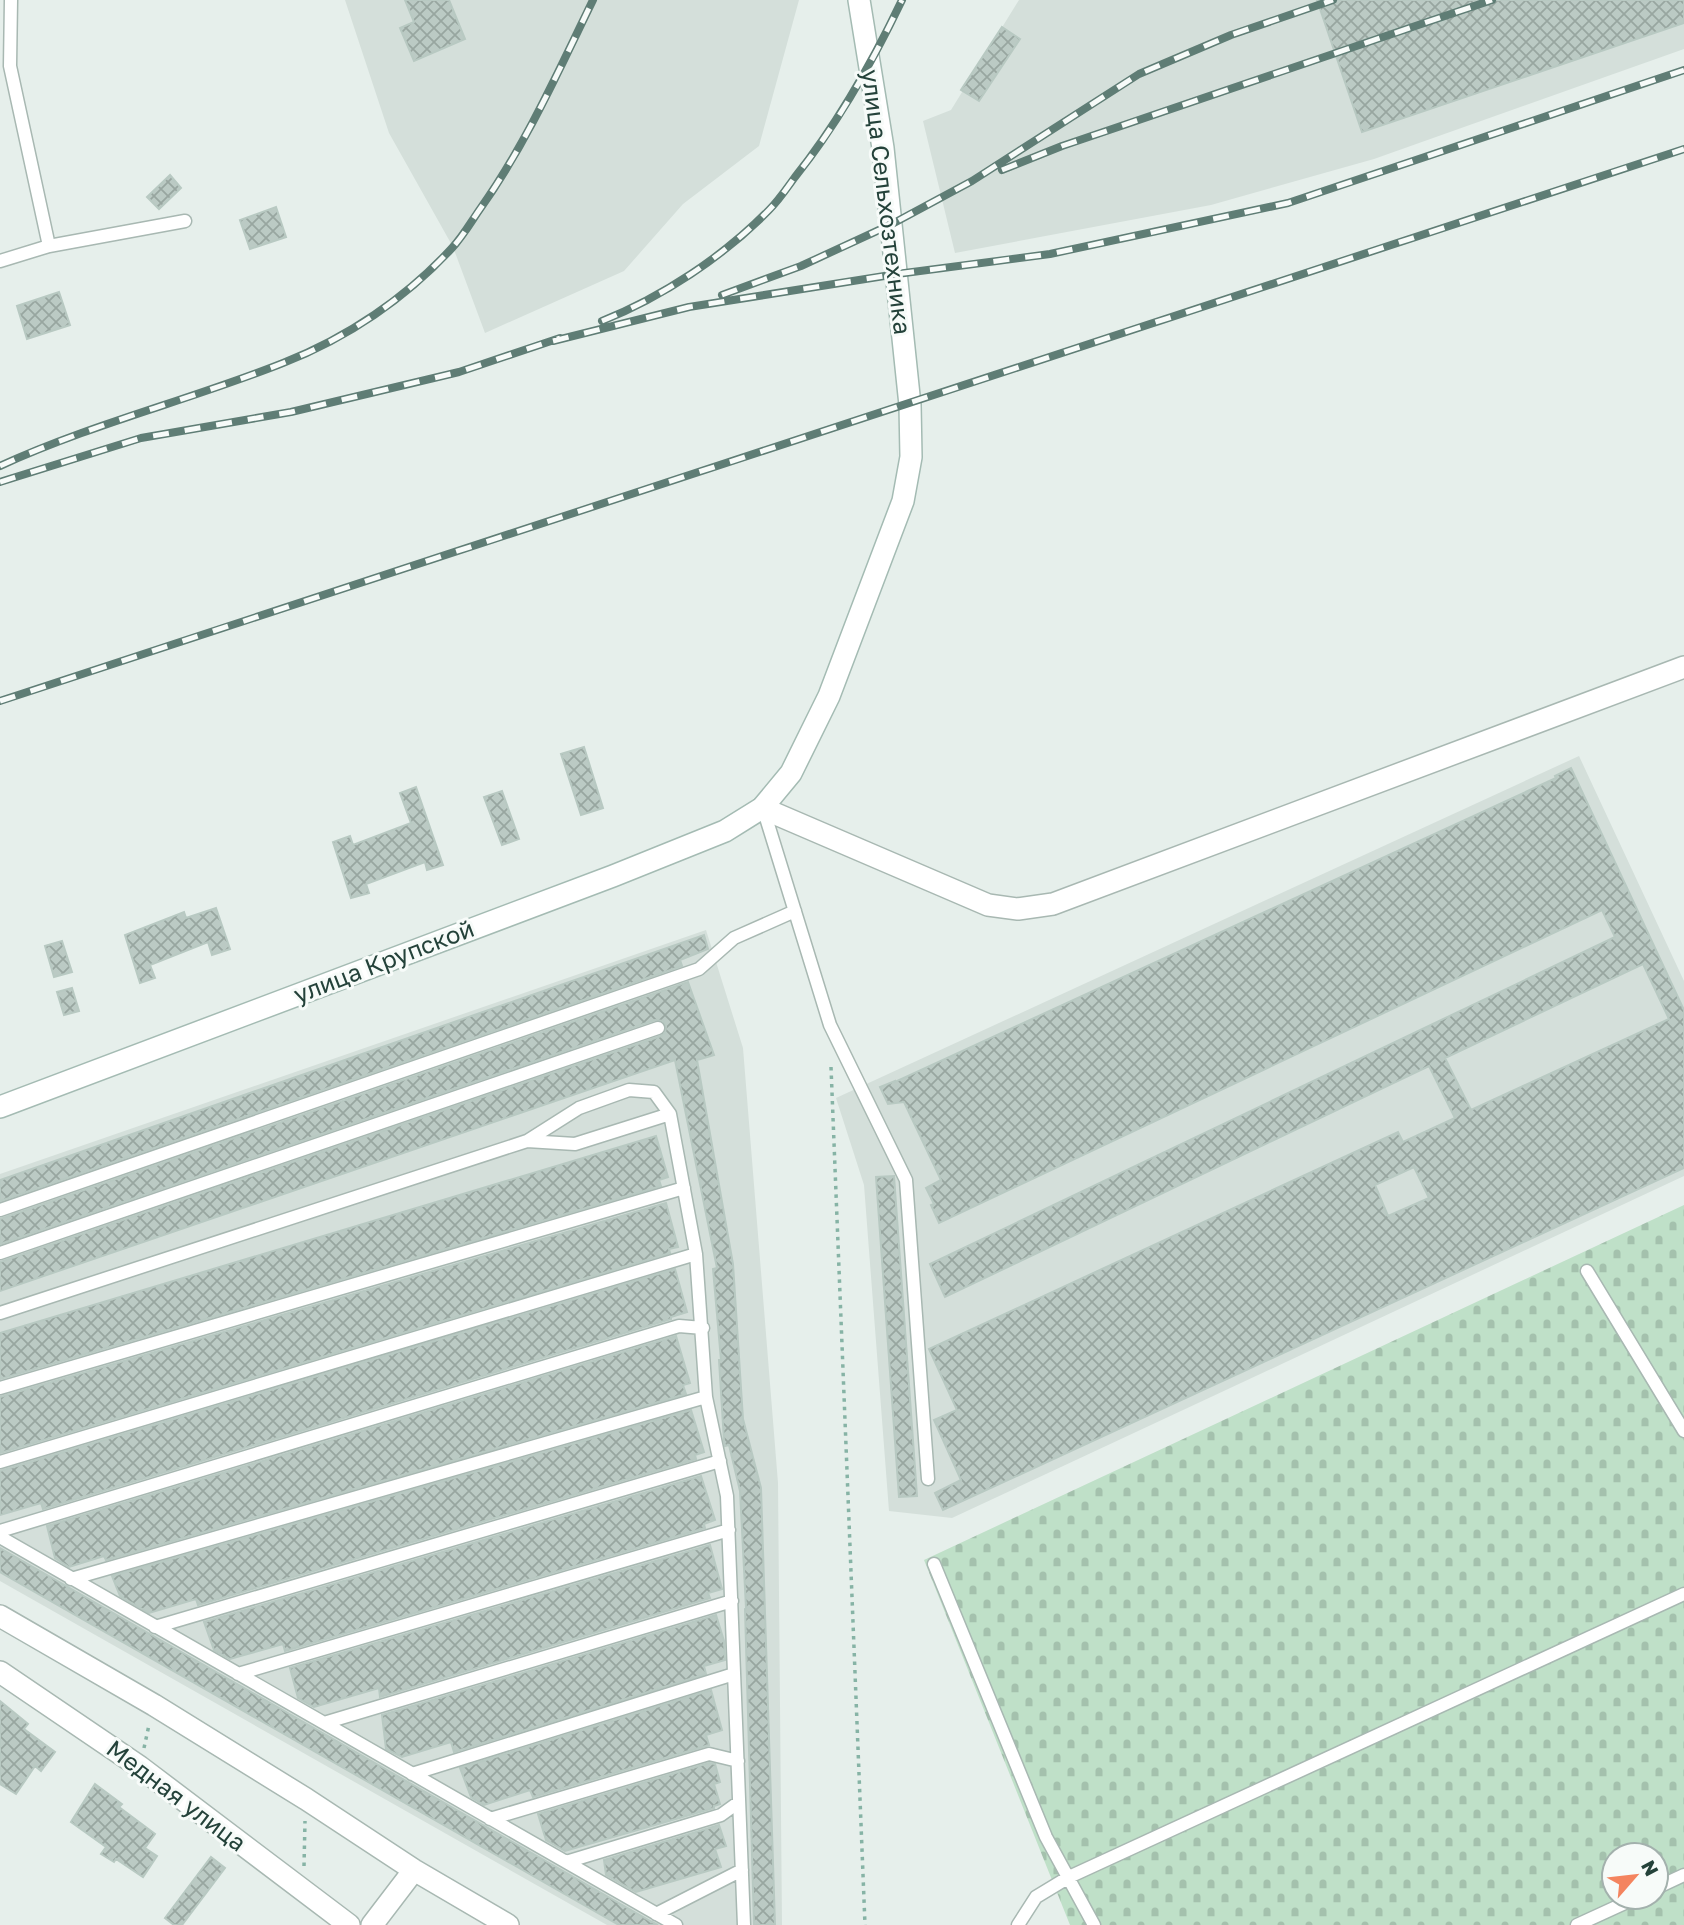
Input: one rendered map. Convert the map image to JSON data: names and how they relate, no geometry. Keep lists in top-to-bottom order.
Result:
{
  "streets": {
    "street": ["улица Сельхозтехника", "улица Крупской", "Медная улица"]
  },
  "crossings": [
    ["улица Сельхозтехника", "улица Крупской"]
  ],
  "north": "top right"
}
